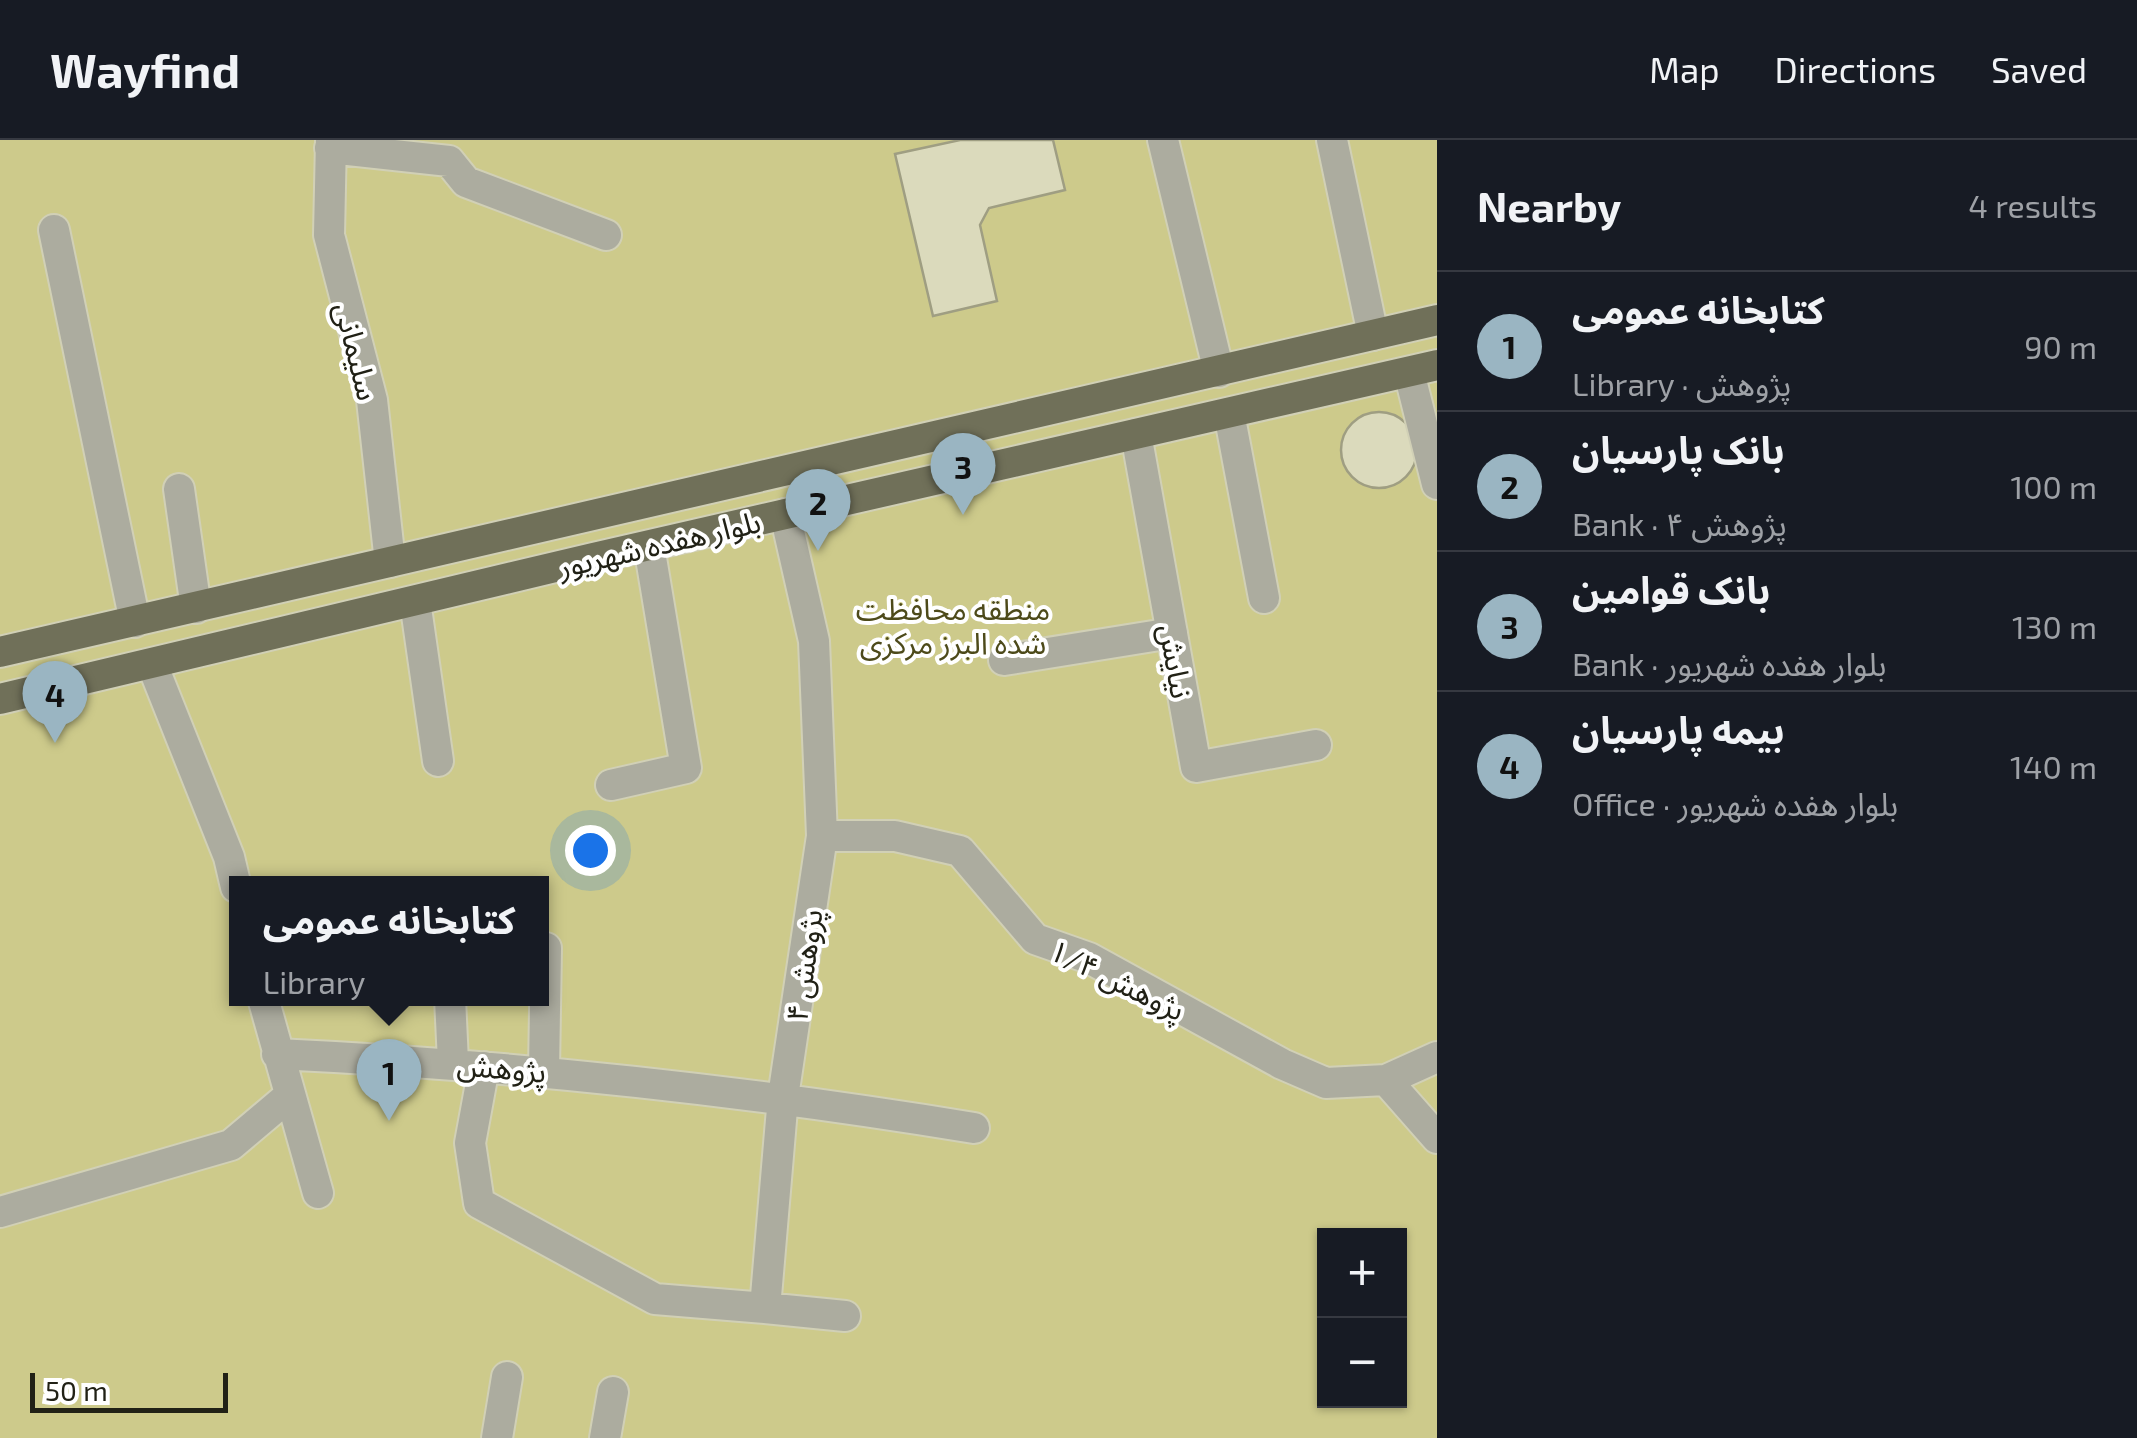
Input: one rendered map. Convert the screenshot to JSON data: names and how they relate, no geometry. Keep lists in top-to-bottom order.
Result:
{
  "streets": {
    "main road": ["بلوار هفده شهریور"],
    "street": [
      "سلیمانی",
      "نیایش",
      "پژوهش ۴",
      "پژوهش ۱/۴",
      "پژوهش"
    ]
  },
  "crossings": [
    ["سلیمانی", "بلوار هفده شهریور"],
    ["بلوار هفده شهریور", "نیایش"],
    ["بلوار هفده شهریور", "پژوهش ۴"],
    ["پژوهش ۴", "پژوهش ۱/۴"],
    ["پژوهش ۴", "پژوهش"]
  ],
  "parks": ["منطقه محافظت شده البرز مرکزی"],
  "scale_bar": "50 m",
  "page": {
    "header": "Wayfind",
    "nav": ["Map", "Directions", "Saved"],
    "heading": ["Nearby", "4 results"],
    "list": [
      {
        "mark": "1",
        "name": "کتابخانه عمومی",
        "note": "Library · پژوهش",
        "value": "90 m"
      },
      {
        "mark": "2",
        "name": "بانک پارسیان",
        "note": "Bank · پژوهش ۴",
        "value": "100 m"
      },
      {
        "mark": "3",
        "name": "بانک قوامین",
        "note": "Bank · بلوار هفده شهریور",
        "value": "130 m"
      },
      {
        "mark": "4",
        "name": "بیمه پارسیان",
        "note": "Office · بلوار هفده شهریور",
        "value": "140 m"
      }
    ],
    "pins": [
      "3",
      "2",
      "4",
      "1"
    ],
    "popup": ["کتابخانه عمومی", "Library"],
    "map_buttons": ["+", "−"],
    "scale": "50 m"
  }
}
